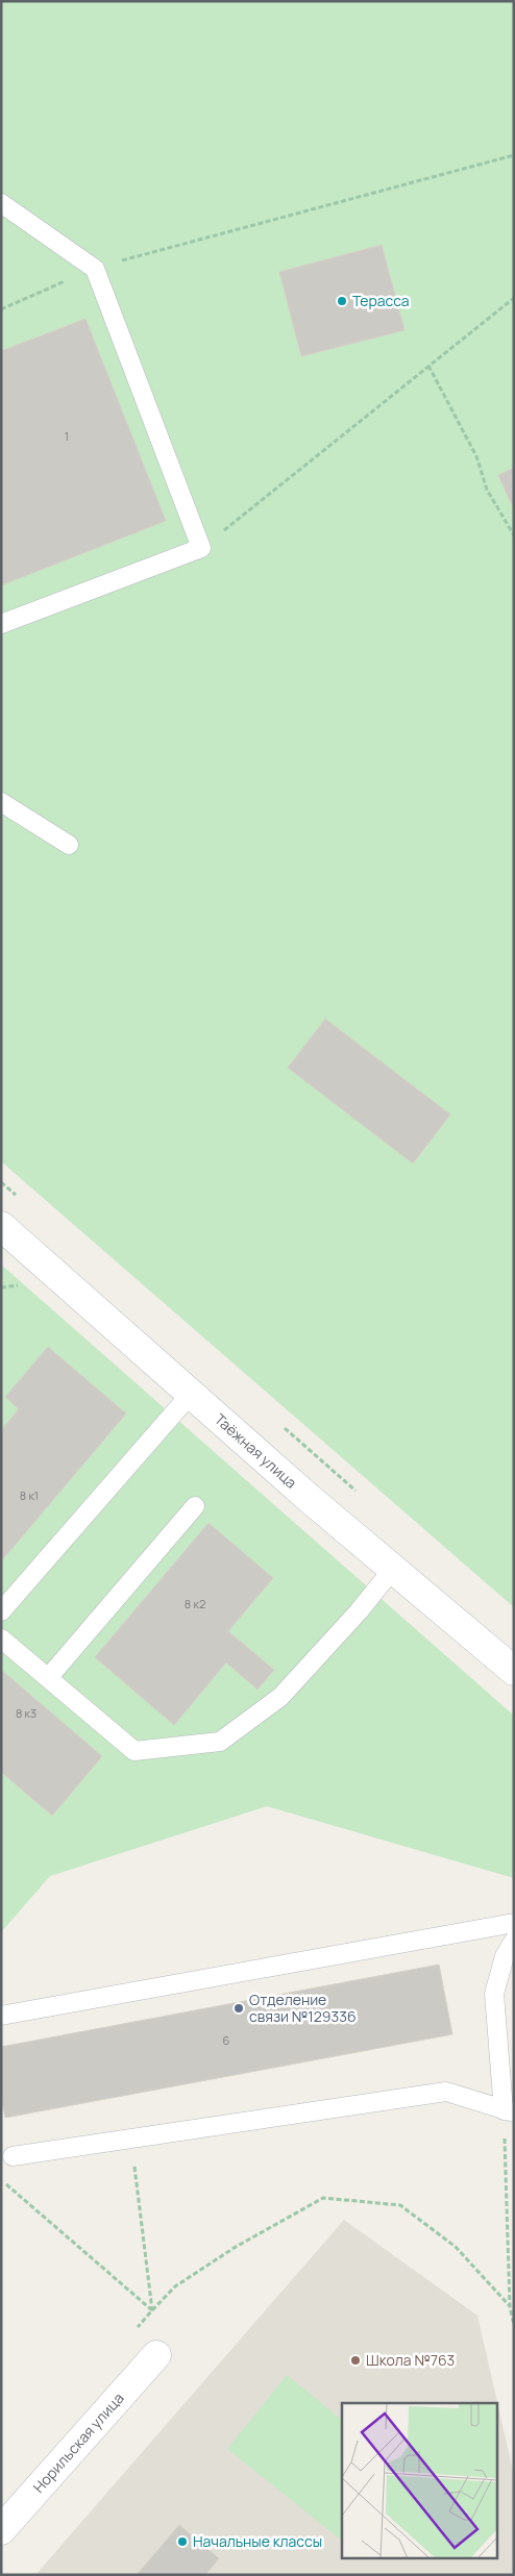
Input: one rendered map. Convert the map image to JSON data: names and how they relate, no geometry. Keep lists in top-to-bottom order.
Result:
{
  "streets": {
    "street": ["Таёжная улица", "Норильская улица"]
  },
  "places": [
    "Терасса",
    "Отделение связи №129336",
    "Школа №763",
    "Начальные классы"
  ],
  "house_numbers": [
    "1",
    "8 к1",
    "8 к2",
    "8 к3",
    "6"
  ]
}
